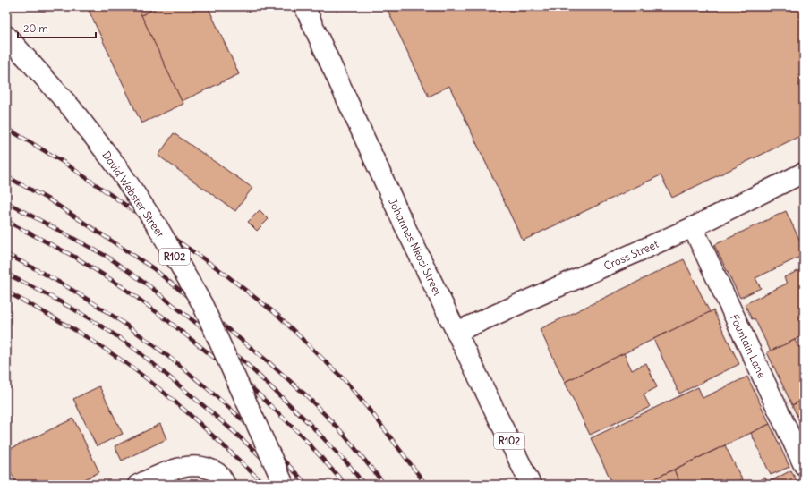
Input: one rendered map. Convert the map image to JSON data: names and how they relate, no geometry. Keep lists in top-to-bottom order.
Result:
{
  "streets": {
    "main road": [
      "David Webster Street",
      "Johannes Nkosi Street",
      "Cross Street",
      "R102",
      "Fountain Lane"
    ]
  },
  "crossings": [
    ["Johannes Nkosi Street", "Cross Street"],
    ["Cross Street", "Fountain Lane"]
  ],
  "scale_bar": "20 m"
}
